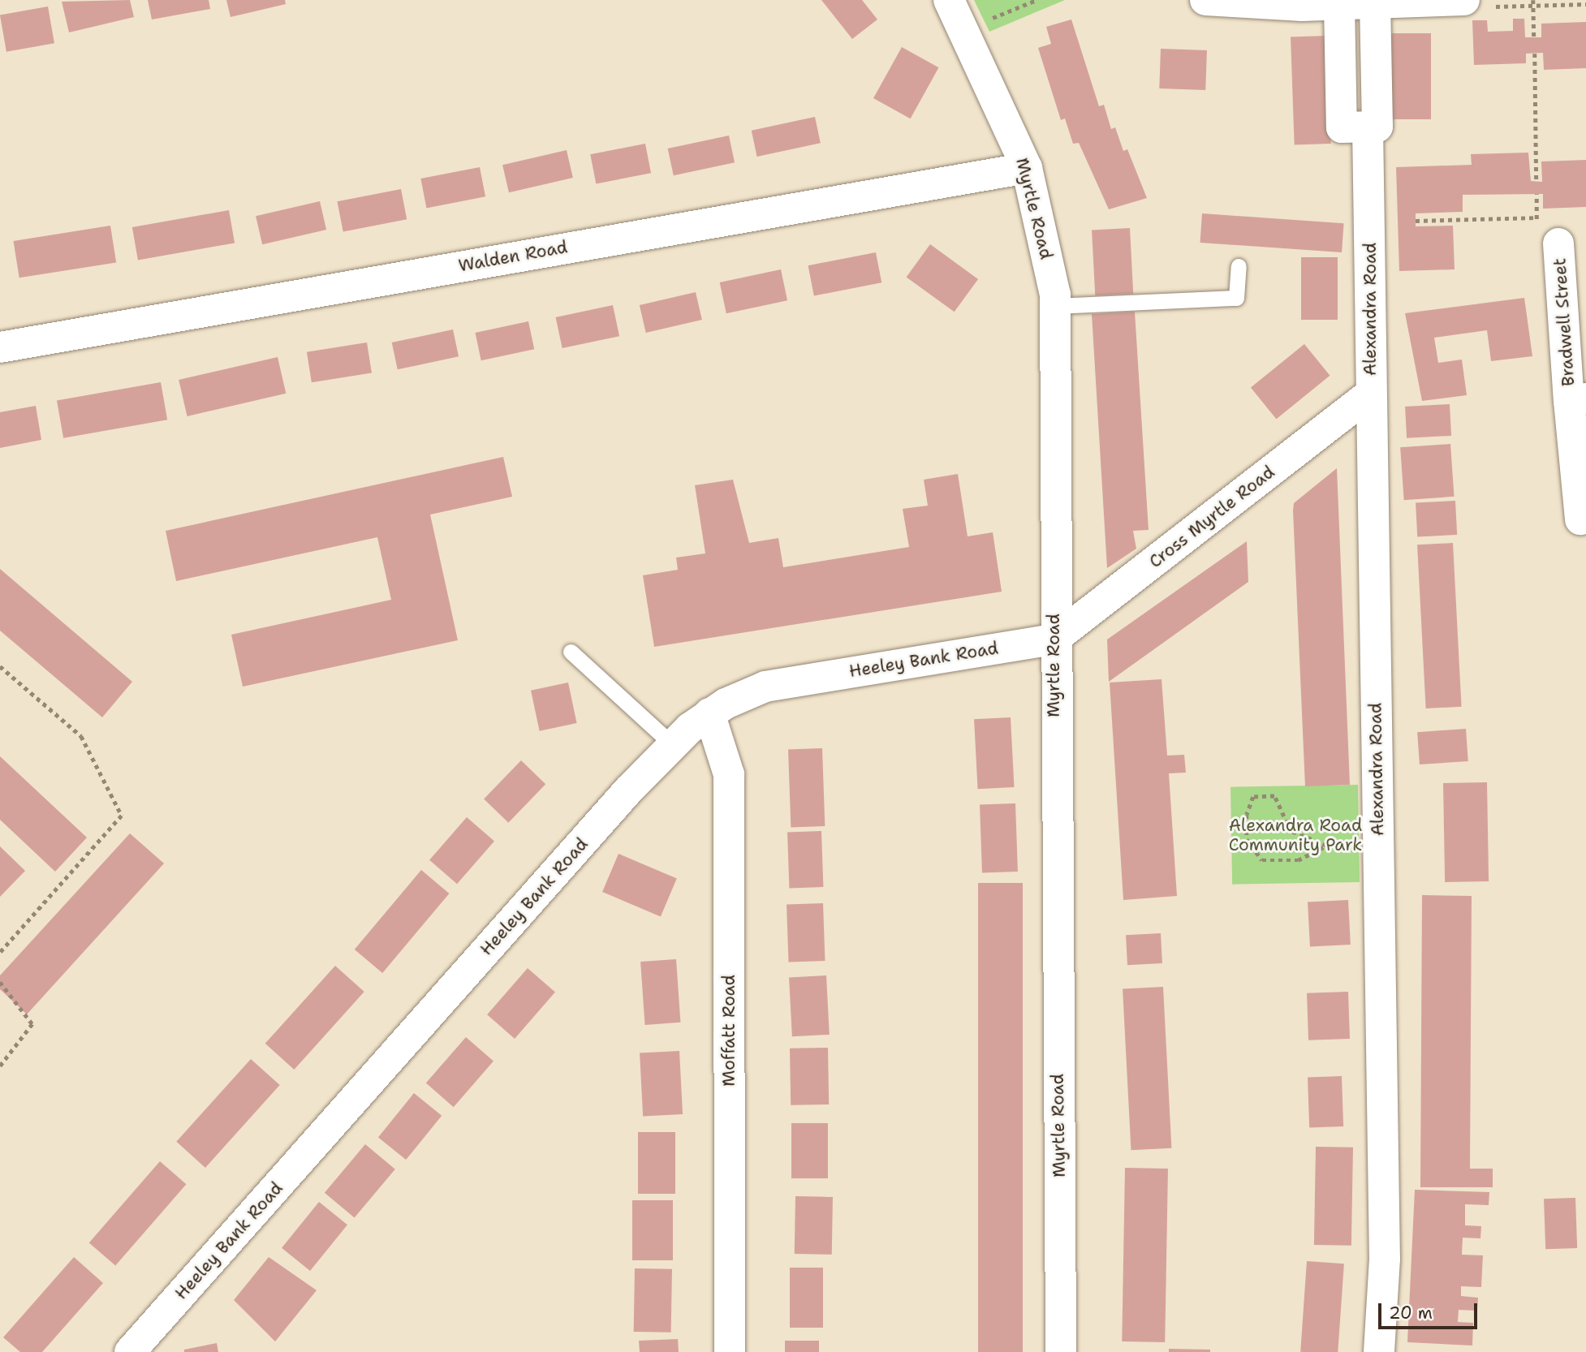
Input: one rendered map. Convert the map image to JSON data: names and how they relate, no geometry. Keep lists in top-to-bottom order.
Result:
{
  "streets": {
    "street": [
      "Myrtle Road",
      "Walden Road",
      "Alexandra Road",
      "Bradwell Street",
      "Cross Myrtle Road",
      "Heeley Bank Road",
      "Moffatt Road"
    ]
  },
  "crossings": [
    ["Myrtle Road", "Walden Road"],
    ["Myrtle Road", "Cross Myrtle Road"],
    ["Myrtle Road", "Heeley Bank Road"],
    ["Alexandra Road", "Cross Myrtle Road"],
    ["Cross Myrtle Road", "Heeley Bank Road"],
    ["Heeley Bank Road", "Moffatt Road"]
  ],
  "parks": ["Alexandra Road Community Park"],
  "scale_bar": "20 m"
}
